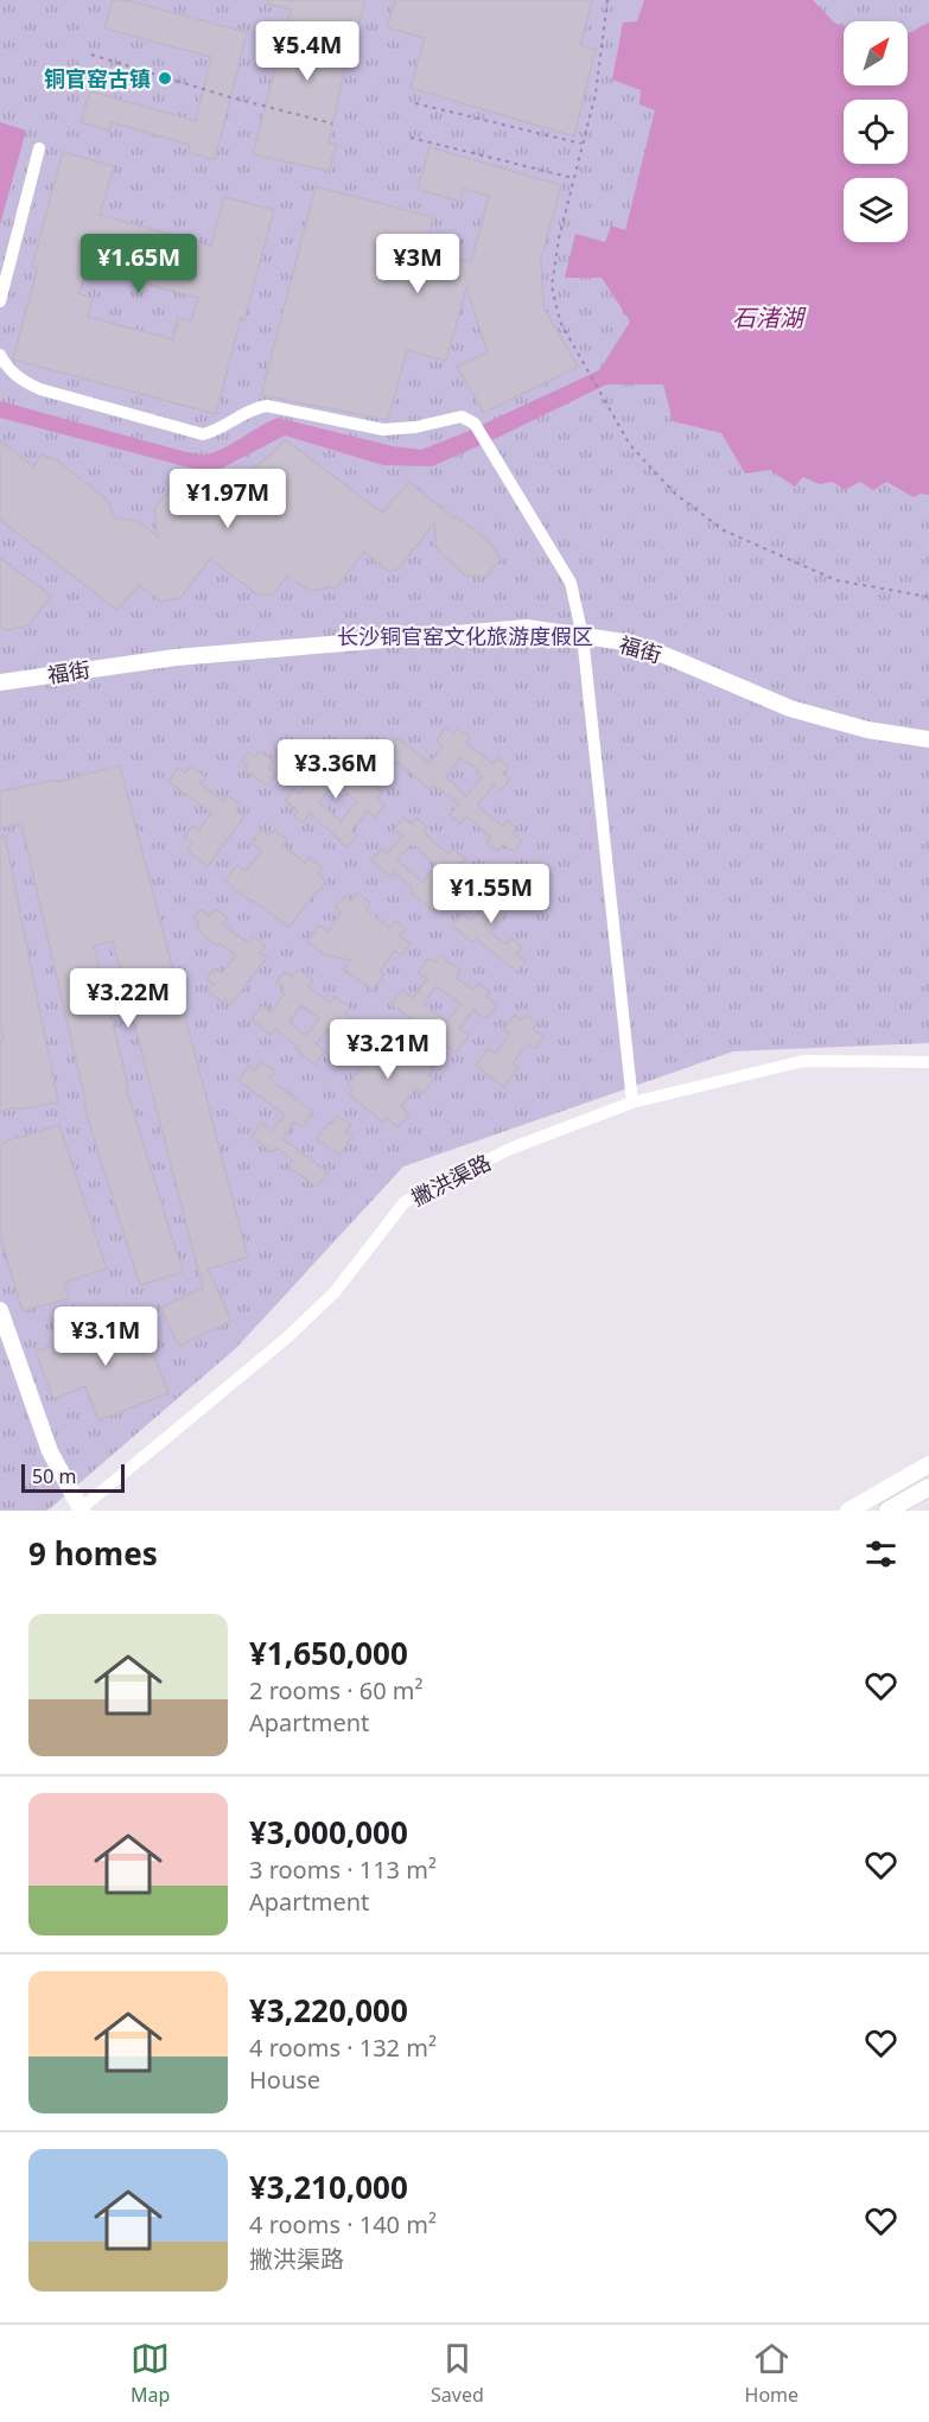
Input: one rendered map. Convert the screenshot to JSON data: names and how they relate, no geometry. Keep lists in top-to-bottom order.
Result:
{
  "streets": {
    "street": ["福街", "撇洪渠路"]
  },
  "water": ["石渚湖"],
  "parks": ["长沙铜官窑文化旅游度假区"],
  "places": ["铜官窑古镇"],
  "scale_bar": "50 m",
  "north": "top right",
  "page": {
    "price": [
      "¥5.4M",
      "¥1.65M",
      "¥3M",
      "¥1.97M",
      "¥3.36M",
      "¥1.55M",
      "¥3.22M",
      "¥3.21M",
      "¥3.1M"
    ],
    "scale": "50 m",
    "heading": "9 homes",
    "list": [
      {
        "name": "¥1,650,000",
        "note": "2 rooms · 60 m² · Apartment"
      },
      {
        "name": "¥3,000,000",
        "note": "3 rooms · 113 m² · Apartment"
      },
      {
        "name": "¥3,220,000",
        "note": "4 rooms · 132 m² · House"
      },
      {
        "name": "¥3,210,000",
        "note": "4 rooms · 140 m² · 撇洪渠路"
      }
    ],
    "tabs": ["Map", "Saved", "Home"]
  }
}
